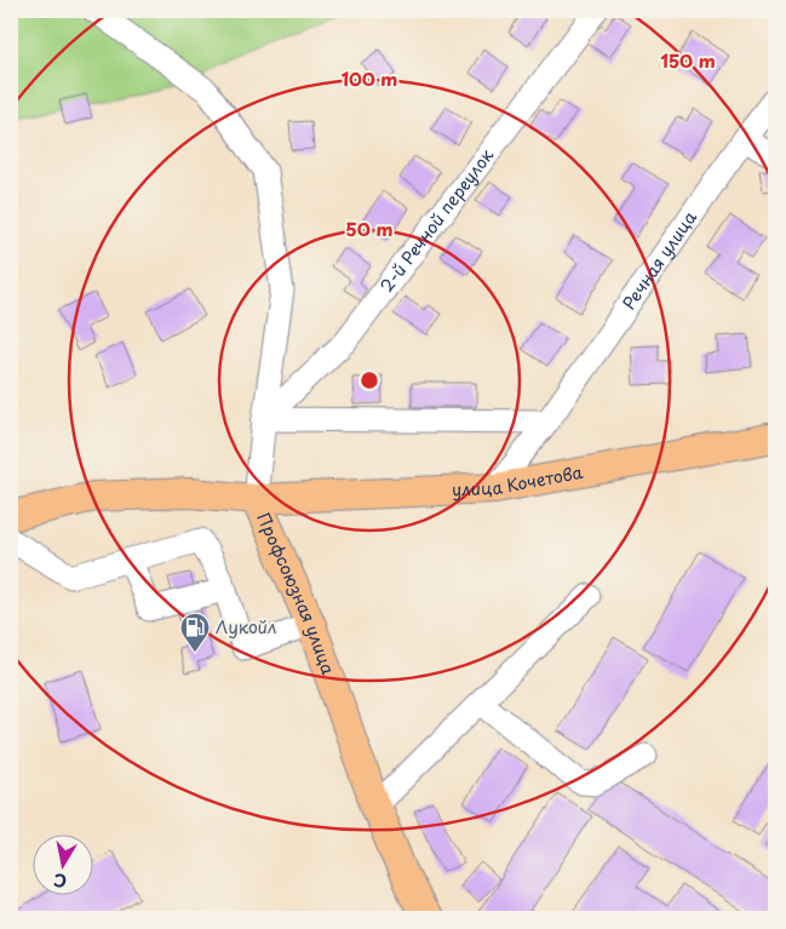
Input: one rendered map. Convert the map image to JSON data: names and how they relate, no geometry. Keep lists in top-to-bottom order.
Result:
{
  "streets": {
    "main road": ["улица Кочетова", "Профсоюзная улица"],
    "street": ["2-й Речной переулок", "Речная улица"]
  },
  "crossings": [
    ["Речная улица", "улица Кочетова"],
    ["улица Кочетова", "Профсоюзная улица"]
  ],
  "places": {
    "fuel station": ["Лукойл"]
  },
  "north": "bottom",
  "rings": ["150 m", "100 m", "50 m"]
}
